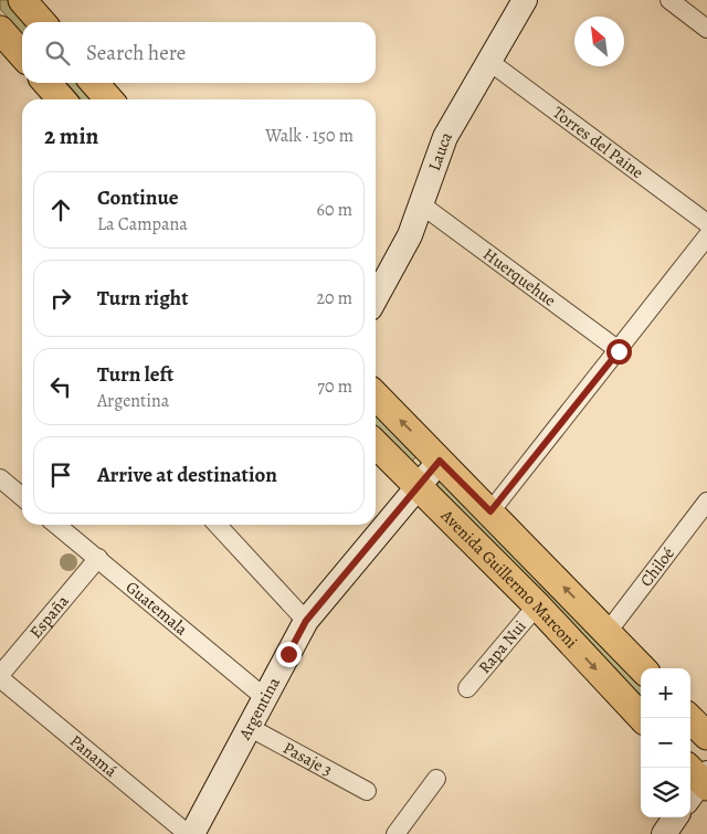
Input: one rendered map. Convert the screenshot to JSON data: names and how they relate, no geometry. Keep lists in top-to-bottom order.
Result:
{
  "streets": {
    "main road": ["Avenida Guillermo Marconi"],
    "street": [
      "Torres del Paine",
      "Lauca",
      "Huerquehue",
      "Chiloé",
      "Guatemala",
      "España",
      "Rapa Nui",
      "Argentina",
      "Panamá",
      "Pasaje 3"
    ]
  },
  "crossings": [
    ["Torres del Paine", "Lauca"],
    ["Lauca", "Huerquehue"],
    ["Chiloé", "Avenida Guillermo Marconi"],
    ["Avenida Guillermo Marconi", "Rapa Nui"],
    ["Avenida Guillermo Marconi", "Argentina"],
    ["Guatemala", "España"],
    ["Guatemala", "Argentina"],
    ["España", "Panamá"],
    ["Argentina", "Pasaje 3"]
  ],
  "north": "top left",
  "page": {
    "search": "Search here",
    "heading": ["2 min", "Walk · 150 m"],
    "list": [
      ["Continue", "La Campana", "60 m"],
      ["Turn right", "20 m"],
      ["Turn left", "Argentina", "70 m"],
      "Arrive at destination"
    ],
    "map_buttons": ["+", "−"]
  }
}
